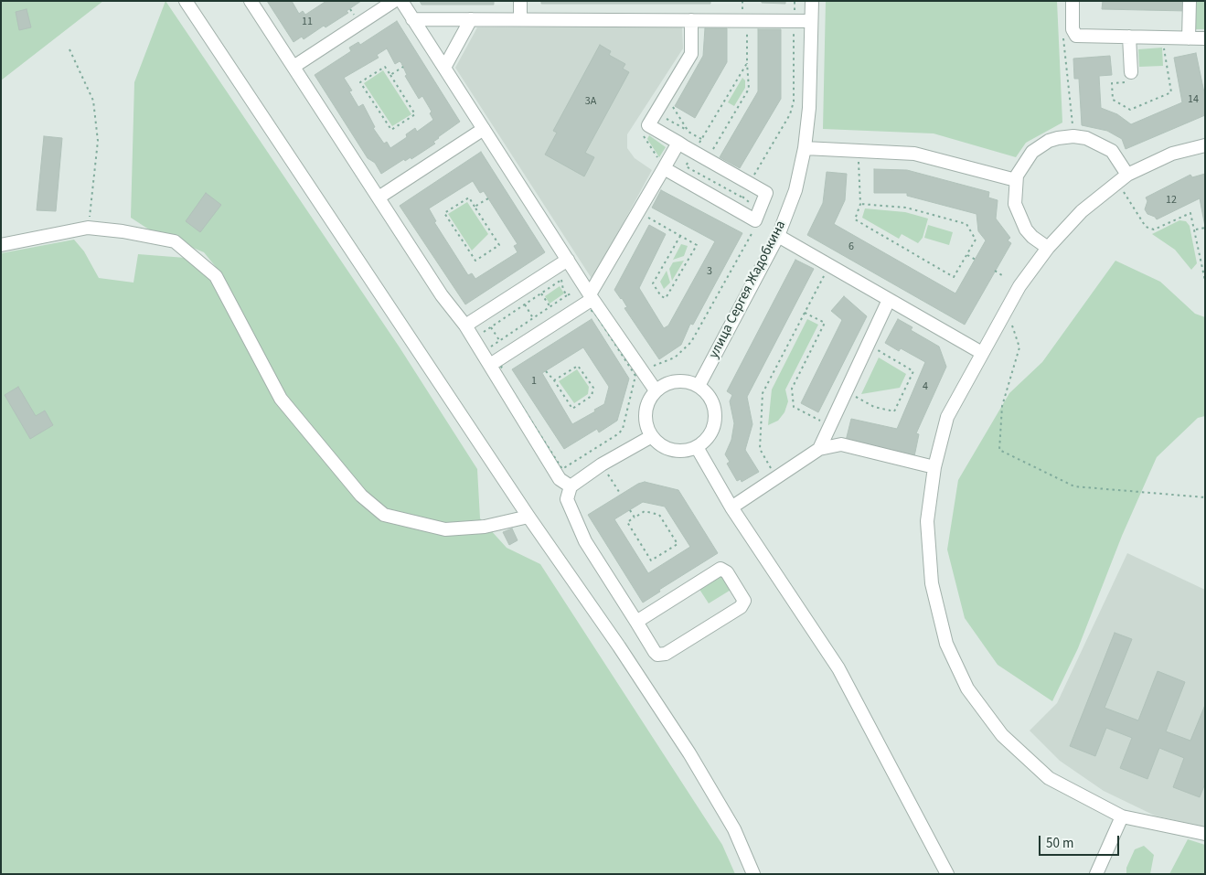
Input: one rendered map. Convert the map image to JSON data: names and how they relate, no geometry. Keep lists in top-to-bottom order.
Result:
{
  "streets": {
    "street": ["улица Сергея Жадобкина"]
  },
  "house_numbers": [
    "11",
    "14",
    "3А",
    "12",
    "6",
    "3",
    "1",
    "4"
  ],
  "scale_bar": "50 m"
}
